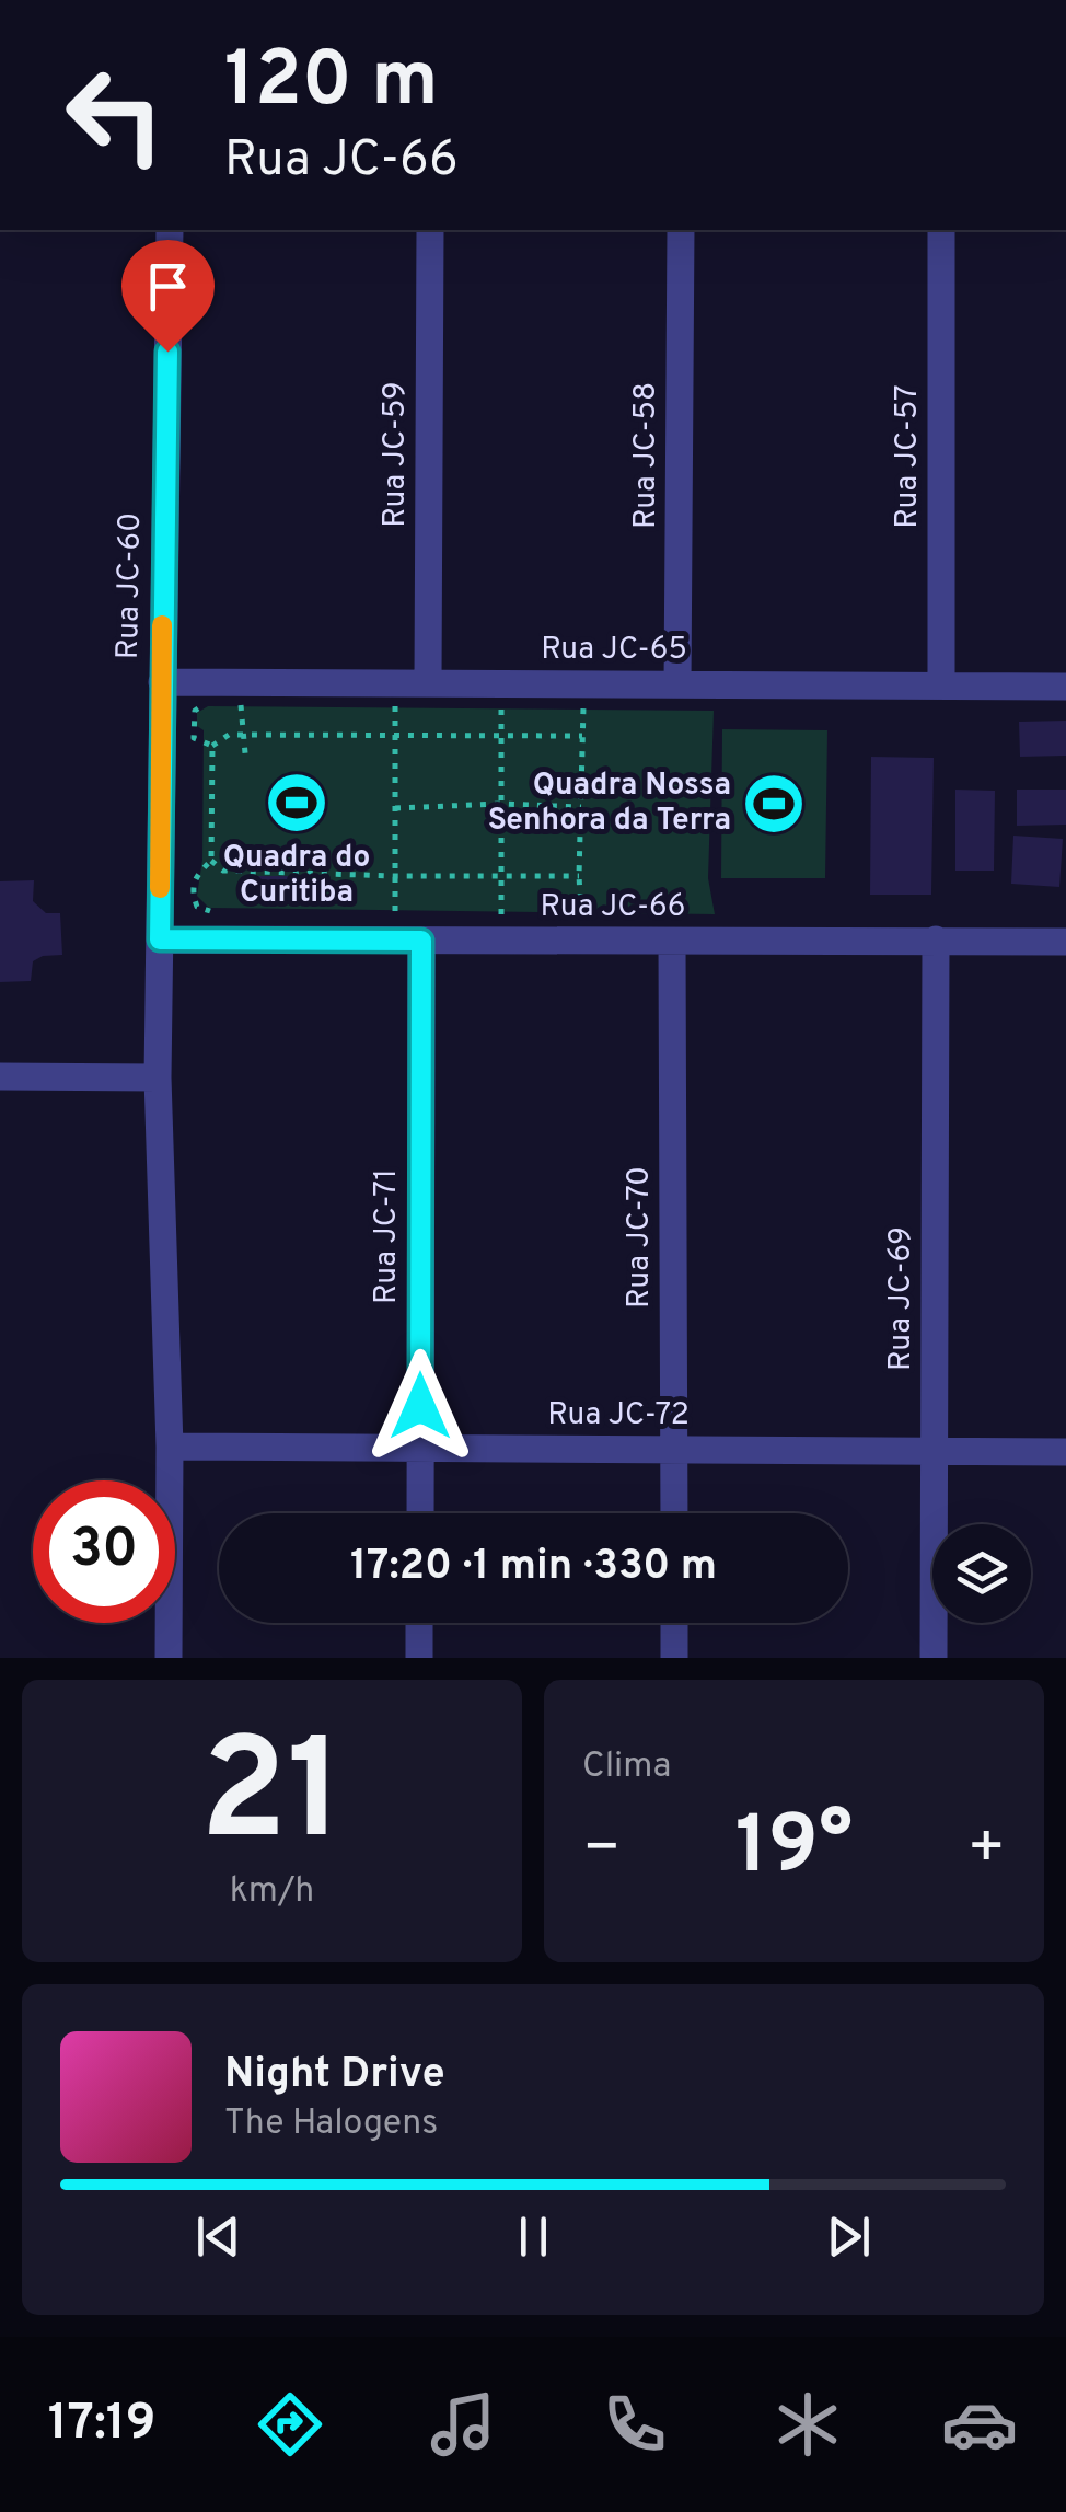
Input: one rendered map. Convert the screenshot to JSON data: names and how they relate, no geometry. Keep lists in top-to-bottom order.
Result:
{
  "streets": {
    "street": [
      "Rua JC-59",
      "Rua JC-58",
      "Rua JC-57",
      "Rua JC-60",
      "Rua JC-65",
      "Rua JC-66",
      "Rua JC-71",
      "Rua JC-70",
      "Rua JC-69",
      "Rua JC-72"
    ]
  },
  "crossings": [
    ["Rua JC-59", "Rua JC-65"],
    ["Rua JC-58", "Rua JC-65"],
    ["Rua JC-57", "Rua JC-65"],
    ["Rua JC-60", "Rua JC-65"],
    ["Rua JC-60", "Rua JC-66"],
    ["Rua JC-60", "Rua JC-72"],
    ["Rua JC-66", "Rua JC-71"],
    ["Rua JC-66", "Rua JC-70"],
    ["Rua JC-66", "Rua JC-69"],
    ["Rua JC-71", "Rua JC-72"],
    ["Rua JC-70", "Rua JC-72"],
    ["Rua JC-69", "Rua JC-72"]
  ],
  "places": {
    "sports": ["Quadra do Curitiba", "Quadra Nossa Senhora da Terra"]
  },
  "page": {
    "turn": ["120 m", "Rua JC-66"],
    "limit": "30",
    "trip": "17:20 · 1 min · 330 m",
    "tile": [
      ["21", "km/h"],
      "Clima"
    ],
    "heat": ["−", "19°", "+"],
    "song": ["Night Drive", "The Halogens"],
    "tabs": "17:19"
  }
}
